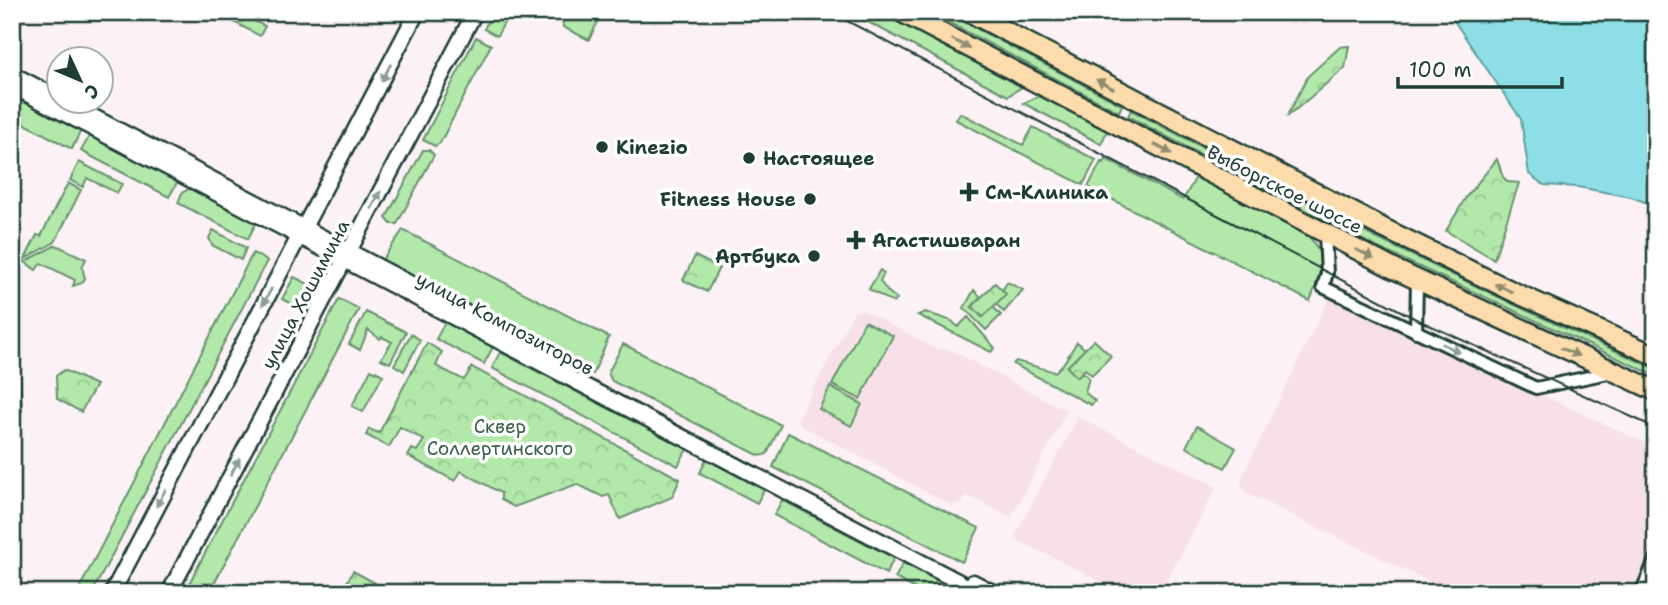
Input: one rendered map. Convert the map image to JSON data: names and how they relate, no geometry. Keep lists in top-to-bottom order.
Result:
{
  "streets": {
    "main road": ["Выборгское шоссе"],
    "street": ["улица Хошимина", "улица Композиторов"]
  },
  "crossings": [
    ["улица Хошимина", "улица Композиторов"]
  ],
  "parks": ["Сквер Соллертинского"],
  "places": {
    "other": [
      "Kinezio",
      "Настоящее",
      "Fitness House",
      "Артбука"
    ],
    "health": ["См-Клиника", "Агастишваран"]
  },
  "scale_bar": "100 m",
  "north": "bottom right"
}
